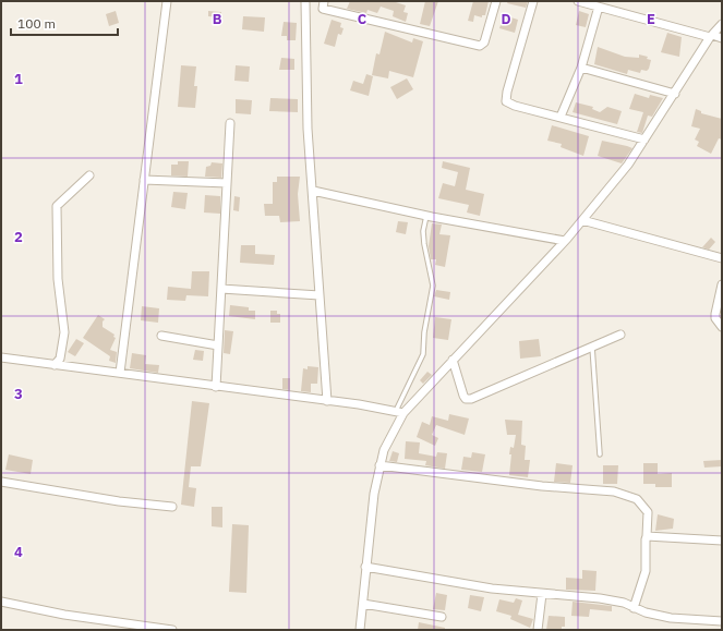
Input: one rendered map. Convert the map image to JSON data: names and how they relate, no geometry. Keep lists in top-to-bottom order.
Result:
{
  "scale_bar": "100 m",
  "grid": {
    "columns": [
      "B",
      "C",
      "D",
      "E"
    ],
    "rows": [
      "1",
      "2",
      "3",
      "4"
    ]
  }
}
